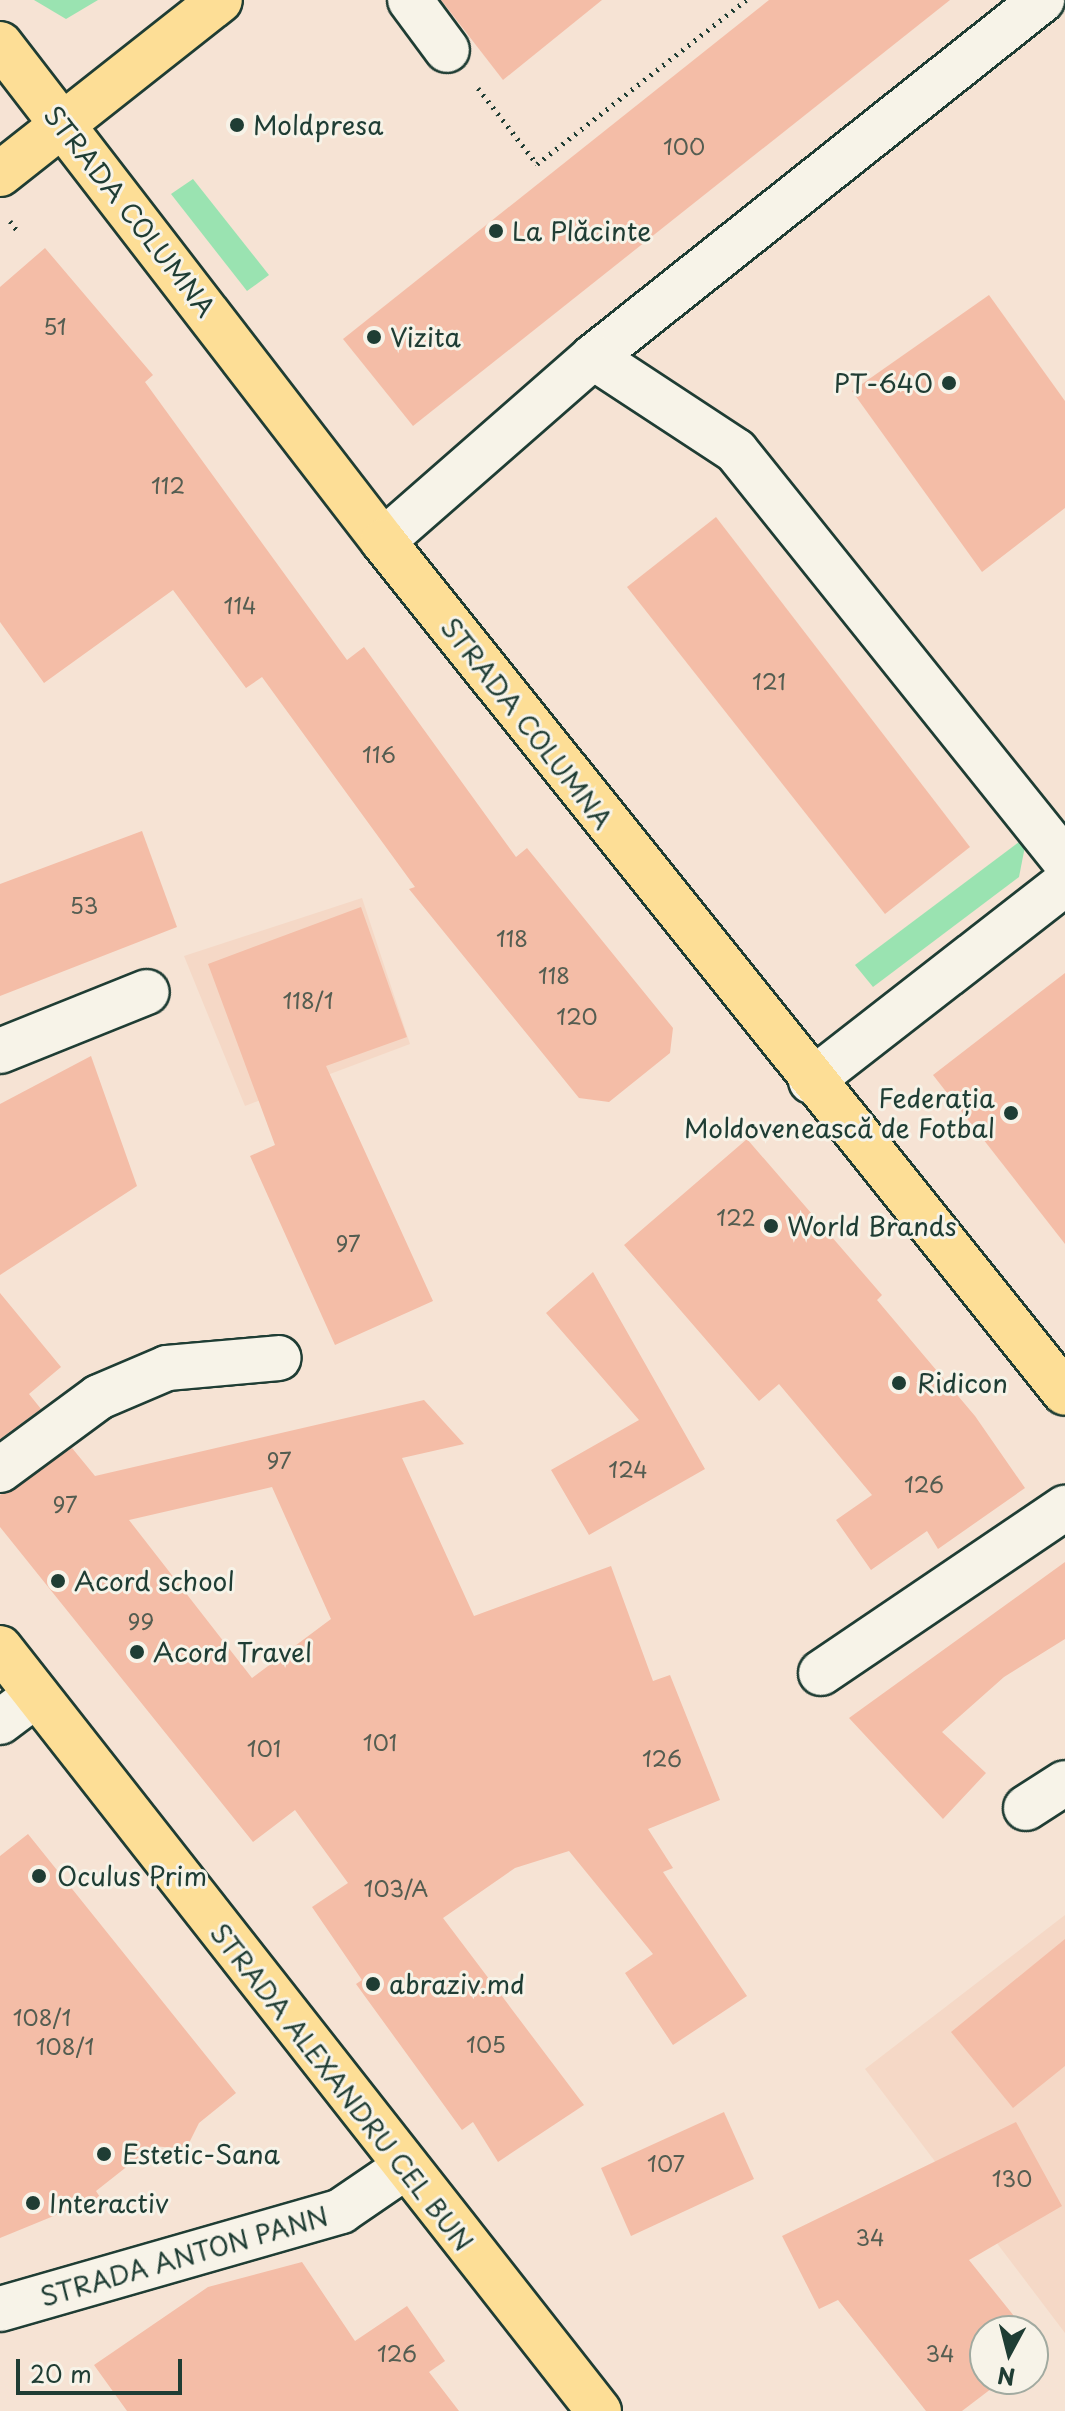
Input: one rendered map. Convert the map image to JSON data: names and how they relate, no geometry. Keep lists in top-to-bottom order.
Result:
{
  "streets": {
    "main road": ["STRADA COLUMNA", "STRADA ALEXANDRU CEL BUN"],
    "street": ["STRADA ANTON PANN"]
  },
  "crossings": [
    ["STRADA ALEXANDRU CEL BUN", "STRADA ANTON PANN"]
  ],
  "places": [
    "Moldpresa",
    "La Plăcinte",
    "Vizita",
    "PT-640",
    "Federația Moldovenească de Fotbal",
    "World Brands",
    "Ridicon",
    "Acord school",
    "Acord Travel",
    "Oculus Prim",
    "abraziv.md",
    "Estetic-Sana",
    "Interactiv"
  ],
  "house_numbers": [
    "100",
    "51",
    "112",
    "114",
    "121",
    "116",
    "53",
    "118",
    "118",
    "118/1",
    "120",
    "122",
    "97",
    "97",
    "124",
    "126",
    "97",
    "99",
    "101",
    "101",
    "126",
    "103/A",
    "108/1",
    "105",
    "108/1",
    "107",
    "130",
    "34",
    "126",
    "34"
  ],
  "scale_bar": "20 m",
  "north": "bottom"
}
